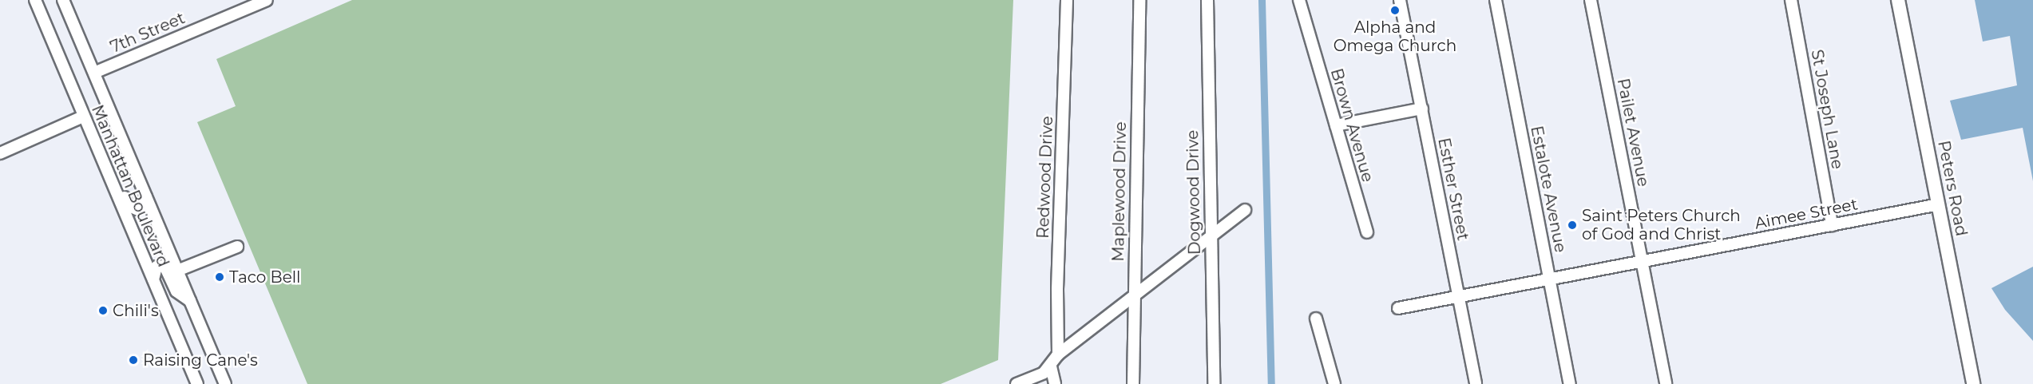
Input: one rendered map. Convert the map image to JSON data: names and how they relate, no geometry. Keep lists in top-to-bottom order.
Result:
{
  "streets": {
    "main road": ["Peters Road"],
    "street": [
      "7th Street",
      "St Joseph Lane",
      "Brown Avenue",
      "Pailet Avenue",
      "Redwood Drive",
      "Manhattan Boulevard",
      "Esther Street",
      "Estalote Avenue",
      "Maplewood Drive",
      "Dogwood Drive",
      "Aimee Street"
    ]
  },
  "crossings": [
    ["7th Street", "Manhattan Boulevard"],
    ["St Joseph Lane", "Aimee Street"],
    ["Pailet Avenue", "Aimee Street"],
    ["Peters Road", "Aimee Street"],
    ["Esther Street", "Aimee Street"],
    ["Estalote Avenue", "Aimee Street"]
  ],
  "places": [
    "Alpha and Omega Church",
    "Saint Peters Church of God and Christ",
    "Taco Bell",
    "Chili's",
    "Raising Cane's"
  ]
}
